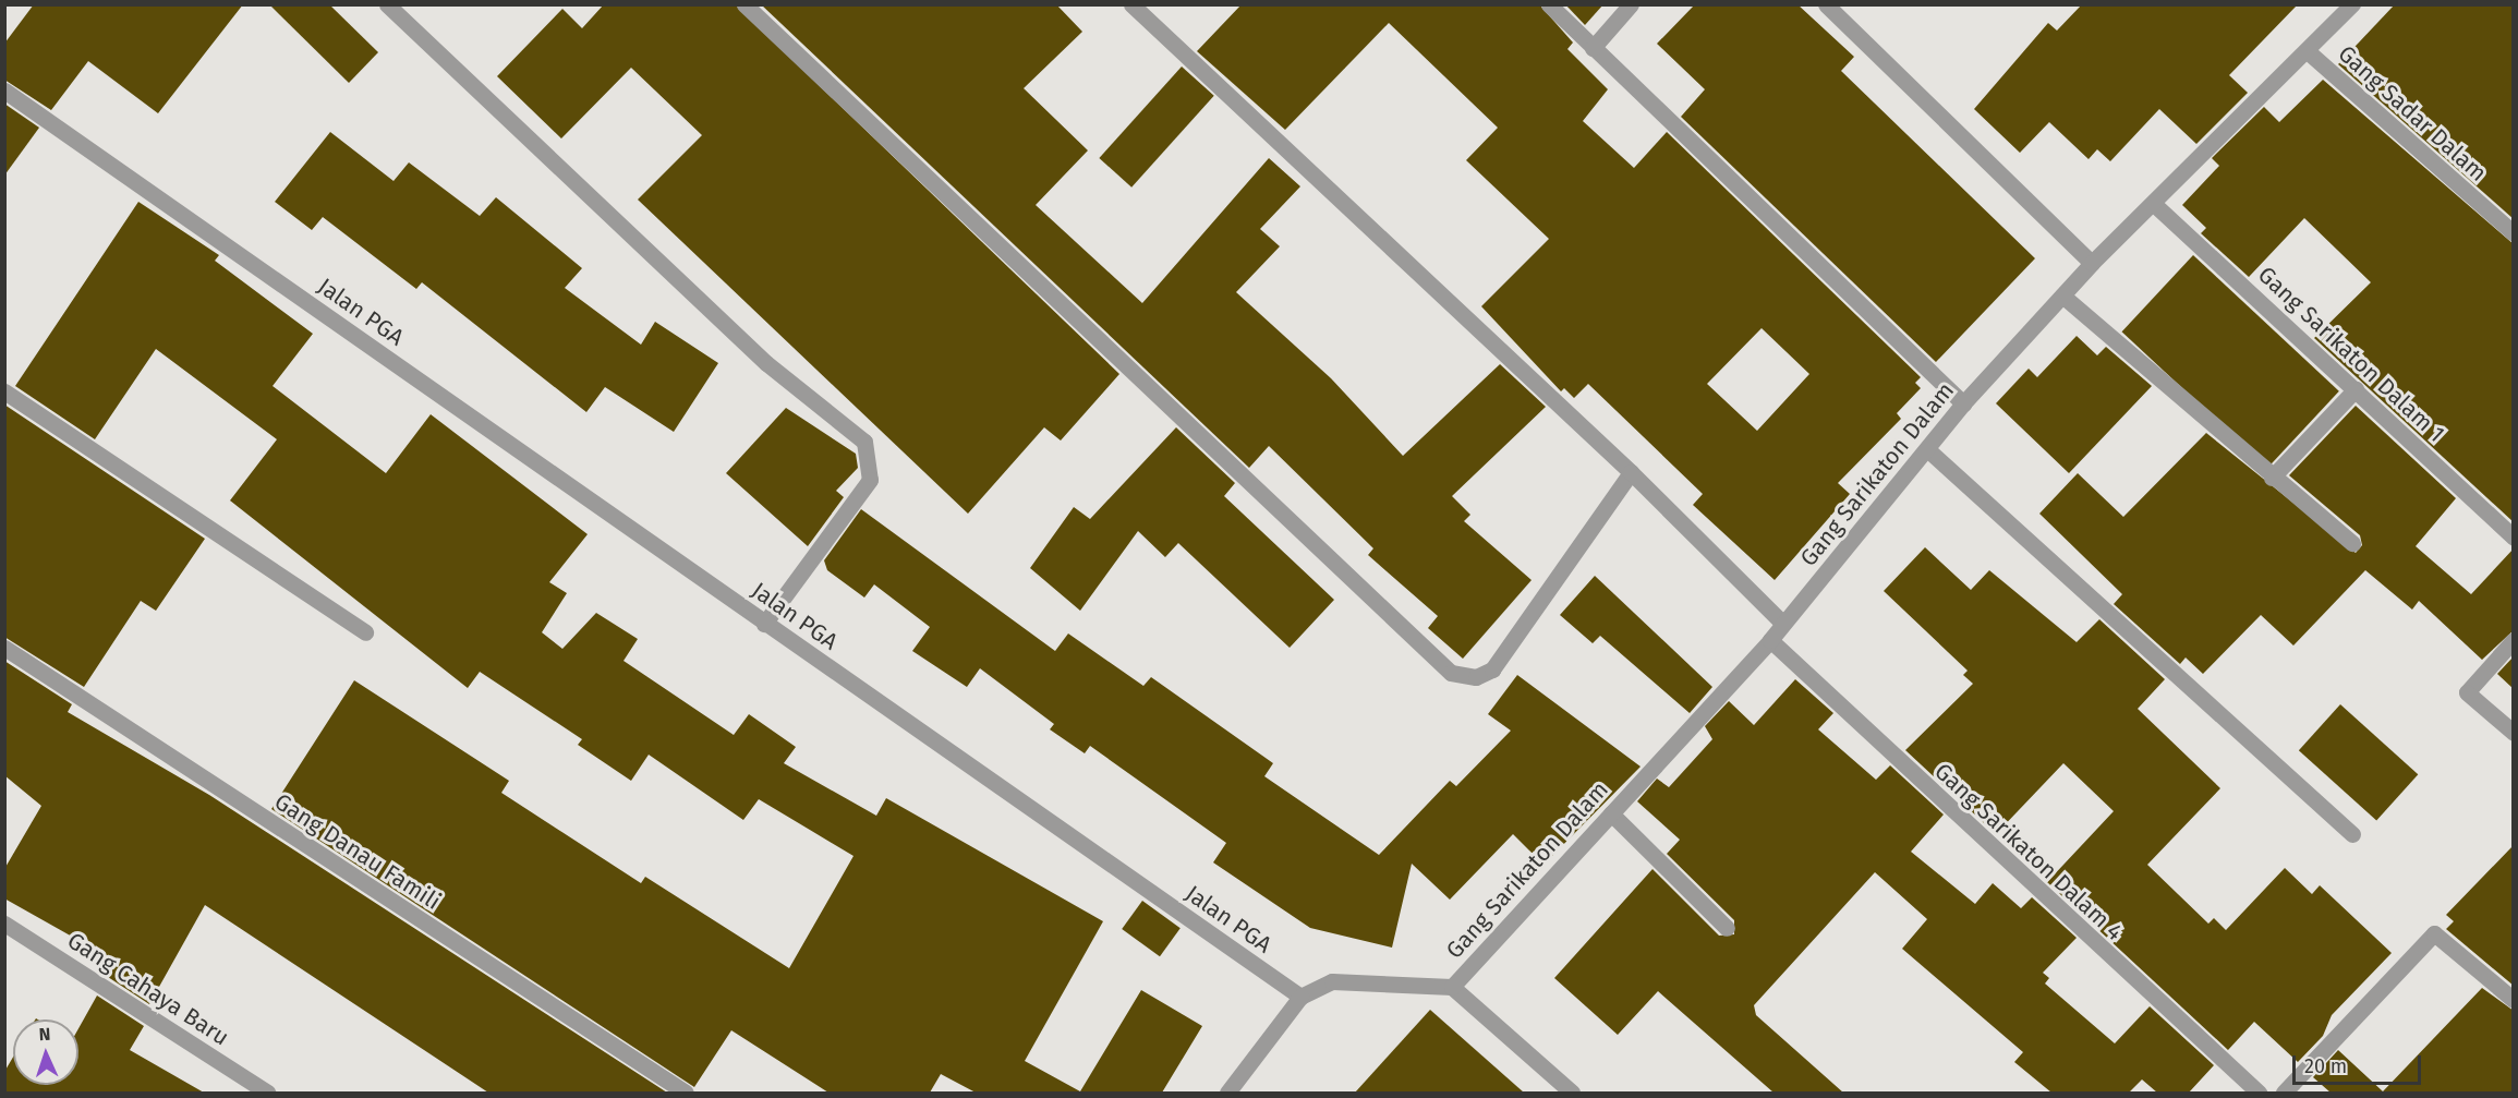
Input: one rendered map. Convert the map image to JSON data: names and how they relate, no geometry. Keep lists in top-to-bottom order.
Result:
{
  "streets": {
    "street": [
      "Gang Sadar Dalam",
      "Jalan PGA",
      "Gang Sarikaton Dalam 1",
      "Gang Sarikaton Dalam",
      "Gang Danau Famili",
      "Gang Sarikaton Dalam 4",
      "Gang Cahaya Baru"
    ]
  },
  "crossings": [
    ["Gang Sadar Dalam", "Gang Sarikaton Dalam"],
    ["Gang Sarikaton Dalam 1", "Gang Sarikaton Dalam"],
    ["Gang Sarikaton Dalam", "Gang Sarikaton Dalam 4"]
  ],
  "scale_bar": "20 m",
  "north": "top"
}
